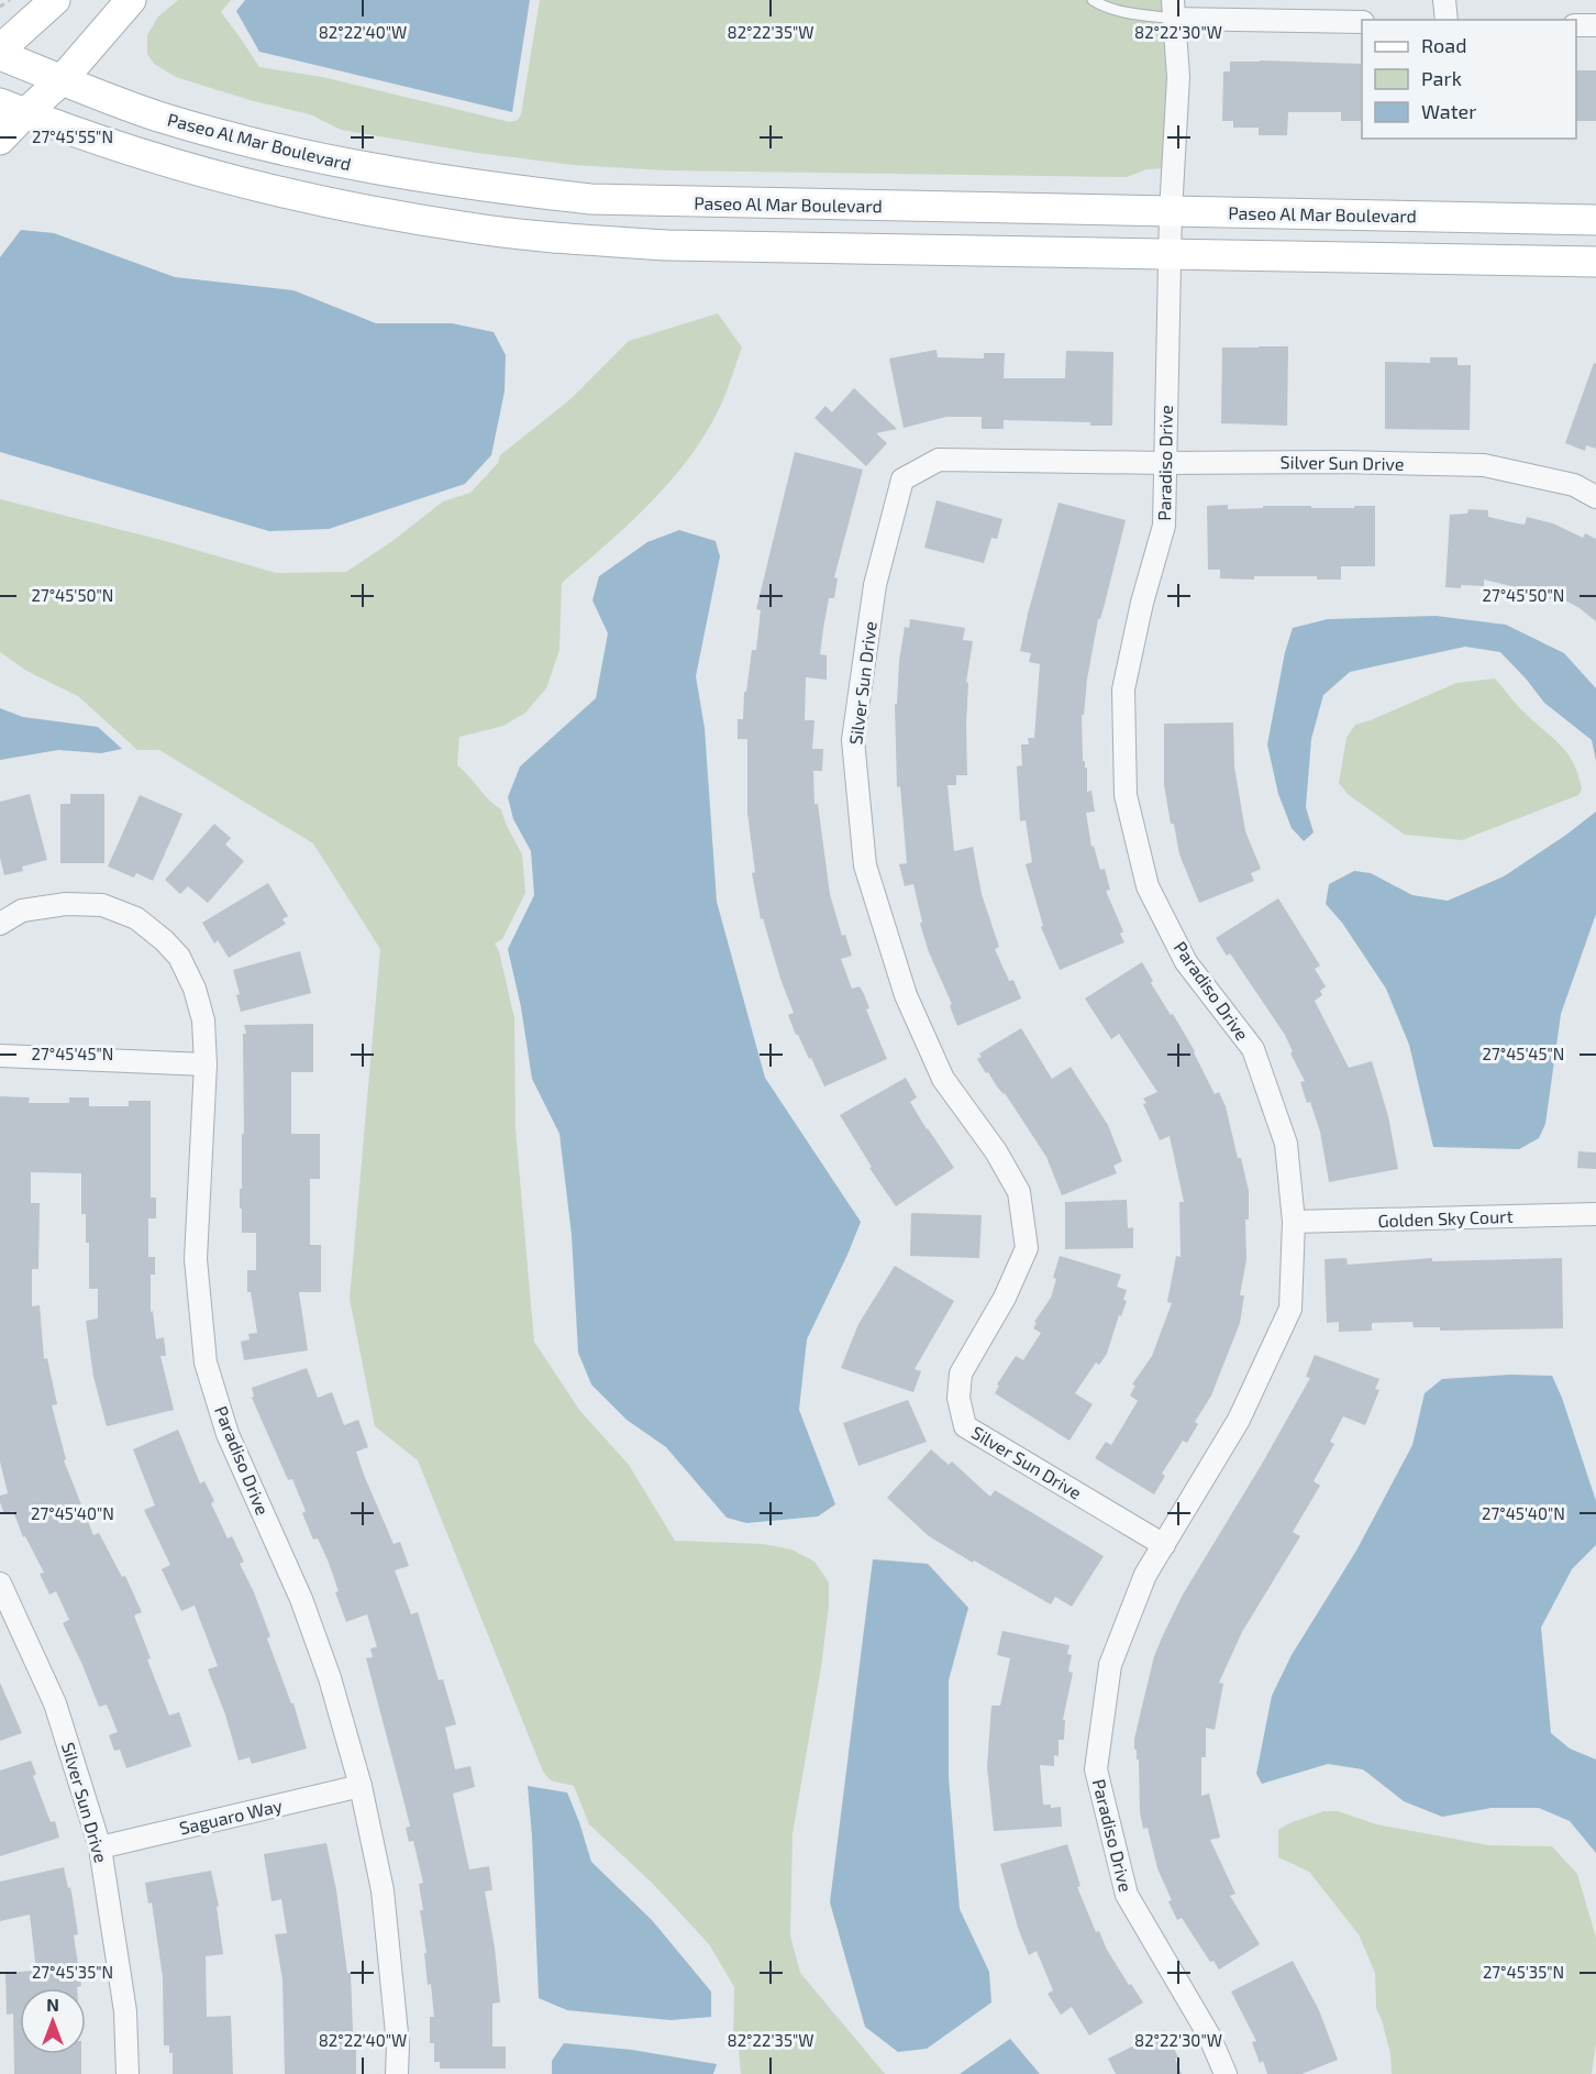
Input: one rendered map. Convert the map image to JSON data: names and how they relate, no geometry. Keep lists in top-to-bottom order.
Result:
{
  "streets": {
    "main road": ["Paseo Al Mar Boulevard"],
    "street": [
      "Paradiso Drive",
      "Silver Sun Drive",
      "Golden Sky Court",
      "Saguaro Way"
    ]
  },
  "crossings": [
    ["Paseo Al Mar Boulevard", "Paradiso Drive"],
    ["Paradiso Drive", "Silver Sun Drive"],
    ["Paradiso Drive", "Golden Sky Court"],
    ["Paradiso Drive", "Saguaro Way"],
    ["Silver Sun Drive", "Saguaro Way"]
  ],
  "legend": ["Road", "Park", "Water"],
  "north": "top",
  "coordinates": [
    "82°22'40\"W",
    "82°22'35\"W",
    "82°22'30\"W",
    "27°45'55\"N",
    "27°45'50\"N",
    "27°45'45\"N",
    "27°45'40\"N",
    "27°45'35\"N"
  ]
}
